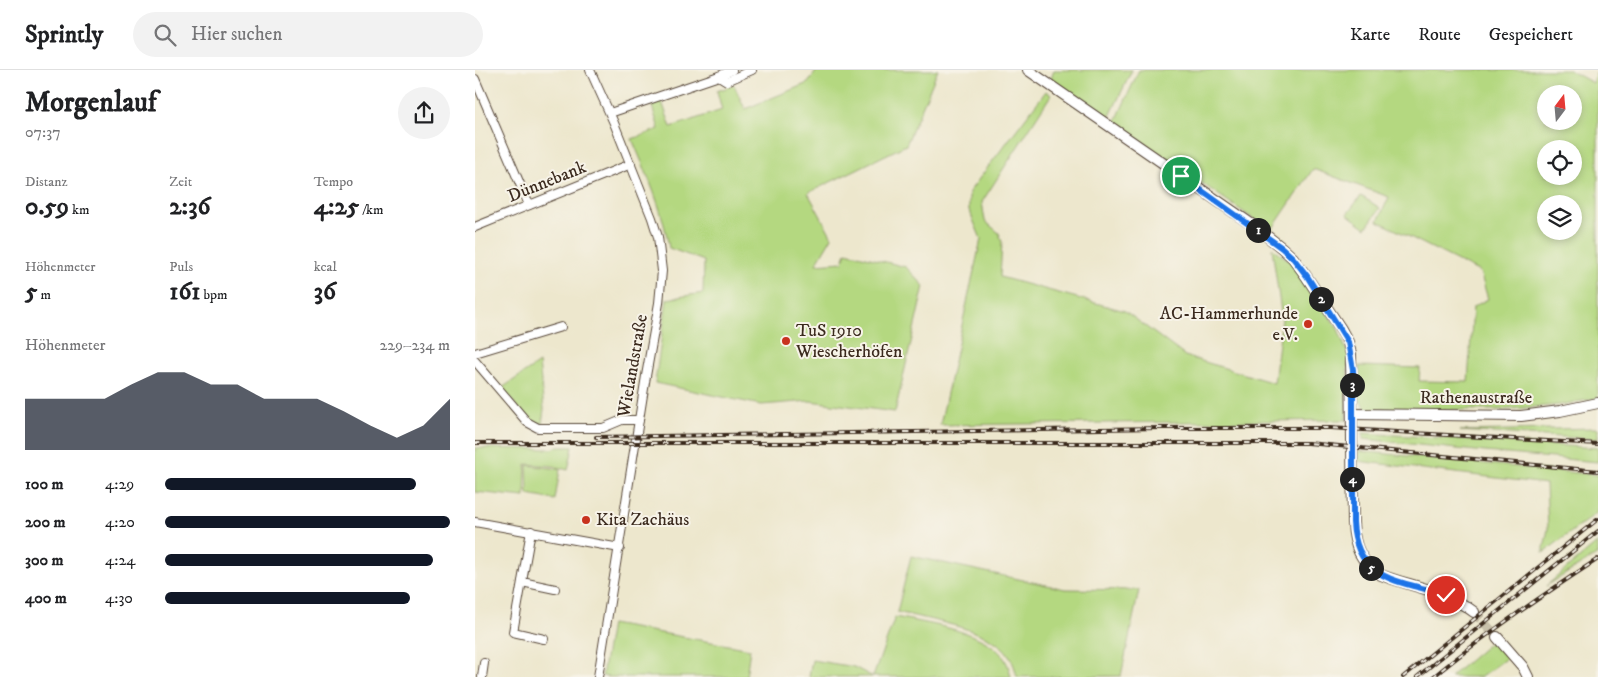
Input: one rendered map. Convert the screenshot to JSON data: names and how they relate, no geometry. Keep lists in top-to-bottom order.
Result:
{
  "streets": {
    "street": ["Dünnebank", "Wielandstraße", "Rathenaustraße"]
  },
  "crossings": [
    ["Dünnebank", "Wielandstraße"]
  ],
  "places": ["AC-Hammerhunde e.V.", "TuS 1910 Wiescherhöfen", "Kita Zachäus"],
  "north": "top",
  "page": {
    "header": "Sprintly",
    "search": "Hier suchen",
    "nav": ["Karte", "Route", "Gespeichert"],
    "heading": ["Morgenlauf", "07:37"],
    "stats": [
      ["Distanz", "0.59 km"],
      ["Zeit", "2:36"],
      ["Tempo", "4:25 /km"],
      ["Höhenmeter", "5 m"],
      ["Puls", "161 bpm"],
      ["kcal", "36"]
    ],
    "pins": [
      "1",
      "2",
      "3",
      "4",
      "5"
    ],
    "chart": ["Höhenmeter", "229–234 m"],
    "list": [
      {
        "name": "100 m",
        "note": "4:29"
      },
      {
        "name": "200 m",
        "note": "4:20"
      },
      {
        "name": "300 m",
        "note": "4:24"
      },
      {
        "name": "400 m",
        "note": "4:30"
      }
    ]
  }
}
